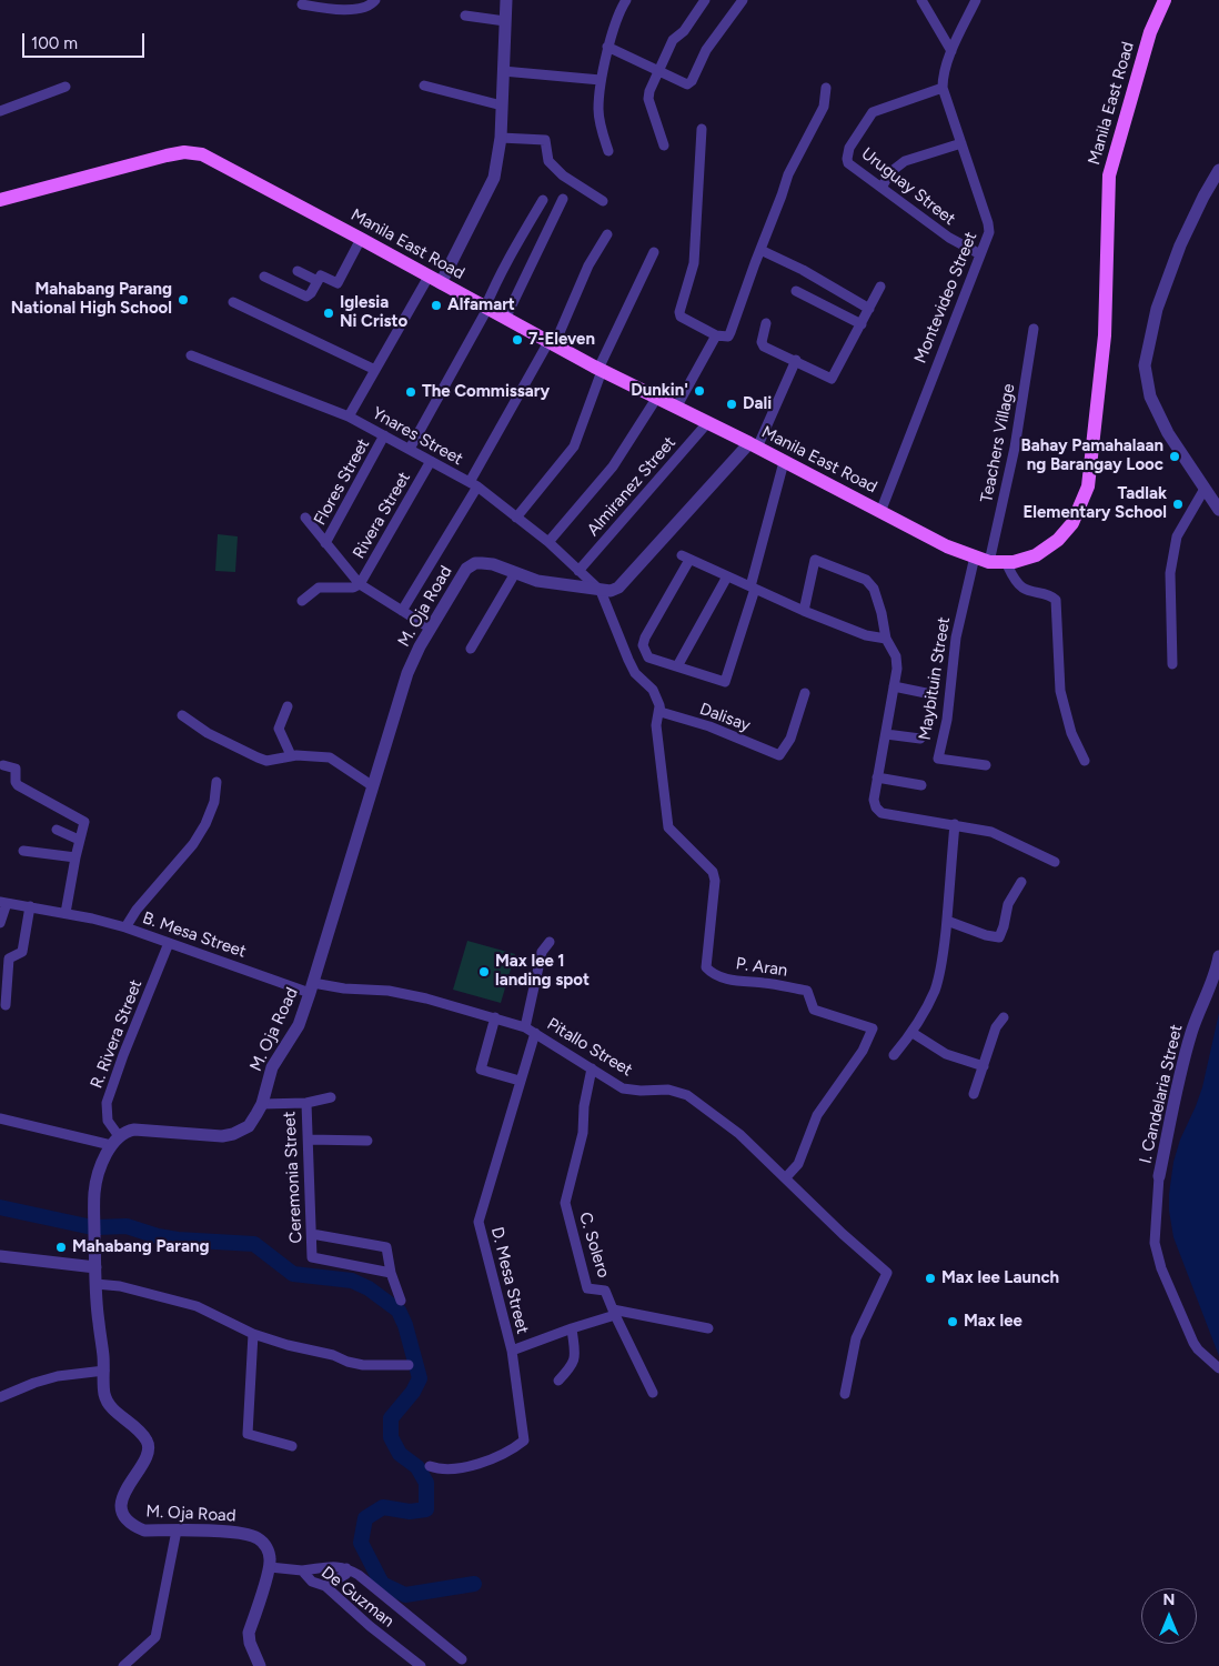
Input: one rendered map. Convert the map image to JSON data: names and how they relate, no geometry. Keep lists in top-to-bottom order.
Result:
{
  "streets": {
    "main road": ["Manila East Road"],
    "street": [
      "Uruguay Street",
      "Montevideo Street",
      "Ynares Street",
      "Teachers Village",
      "Flores Street",
      "Almiranez Street",
      "Rivera Street",
      "M. Oja Road",
      "Maybituin Street",
      "Dalisay",
      "B. Mesa Street",
      "P. Aran",
      "R. Rivera Street",
      "Pitallo Street",
      "I. Candelaria Street",
      "Ceremonia Street",
      "C. Solero",
      "D. Mesa Street",
      "De Guzman"
    ]
  },
  "crossings": [
    ["Manila East Road", "Montevideo Street"],
    ["Manila East Road", "Teachers Village"],
    ["Manila East Road", "Almiranez Street"],
    ["Manila East Road", "Maybituin Street"],
    ["Uruguay Street", "Montevideo Street"],
    ["Ynares Street", "Flores Street"],
    ["Ynares Street", "Almiranez Street"],
    ["Ynares Street", "Rivera Street"],
    ["Ynares Street", "M. Oja Road"],
    ["M. Oja Road", "B. Mesa Street"],
    ["M. Oja Road", "R. Rivera Street"],
    ["M. Oja Road", "Pitallo Street"],
    ["M. Oja Road", "Ceremonia Street"],
    ["M. Oja Road", "De Guzman"],
    ["Dalisay", "P. Aran"],
    ["B. Mesa Street", "R. Rivera Street"],
    ["B. Mesa Street", "Pitallo Street"],
    ["P. Aran", "Pitallo Street"],
    ["Pitallo Street", "C. Solero"],
    ["Pitallo Street", "D. Mesa Street"]
  ],
  "places": [
    "Mahabang Parang National High School",
    "Alfamart",
    "Iglesia Ni Cristo",
    "7-Eleven",
    "Dunkin'",
    "The Commissary",
    "Dali",
    "Bahay Pamahalaan ng Barangay Looc",
    "Tadlak Elementary School",
    "Max lee 1 landing spot",
    "Mahabang Parang",
    "Max lee Launch",
    "Max lee"
  ],
  "scale_bar": "100 m",
  "north": "top"
}
